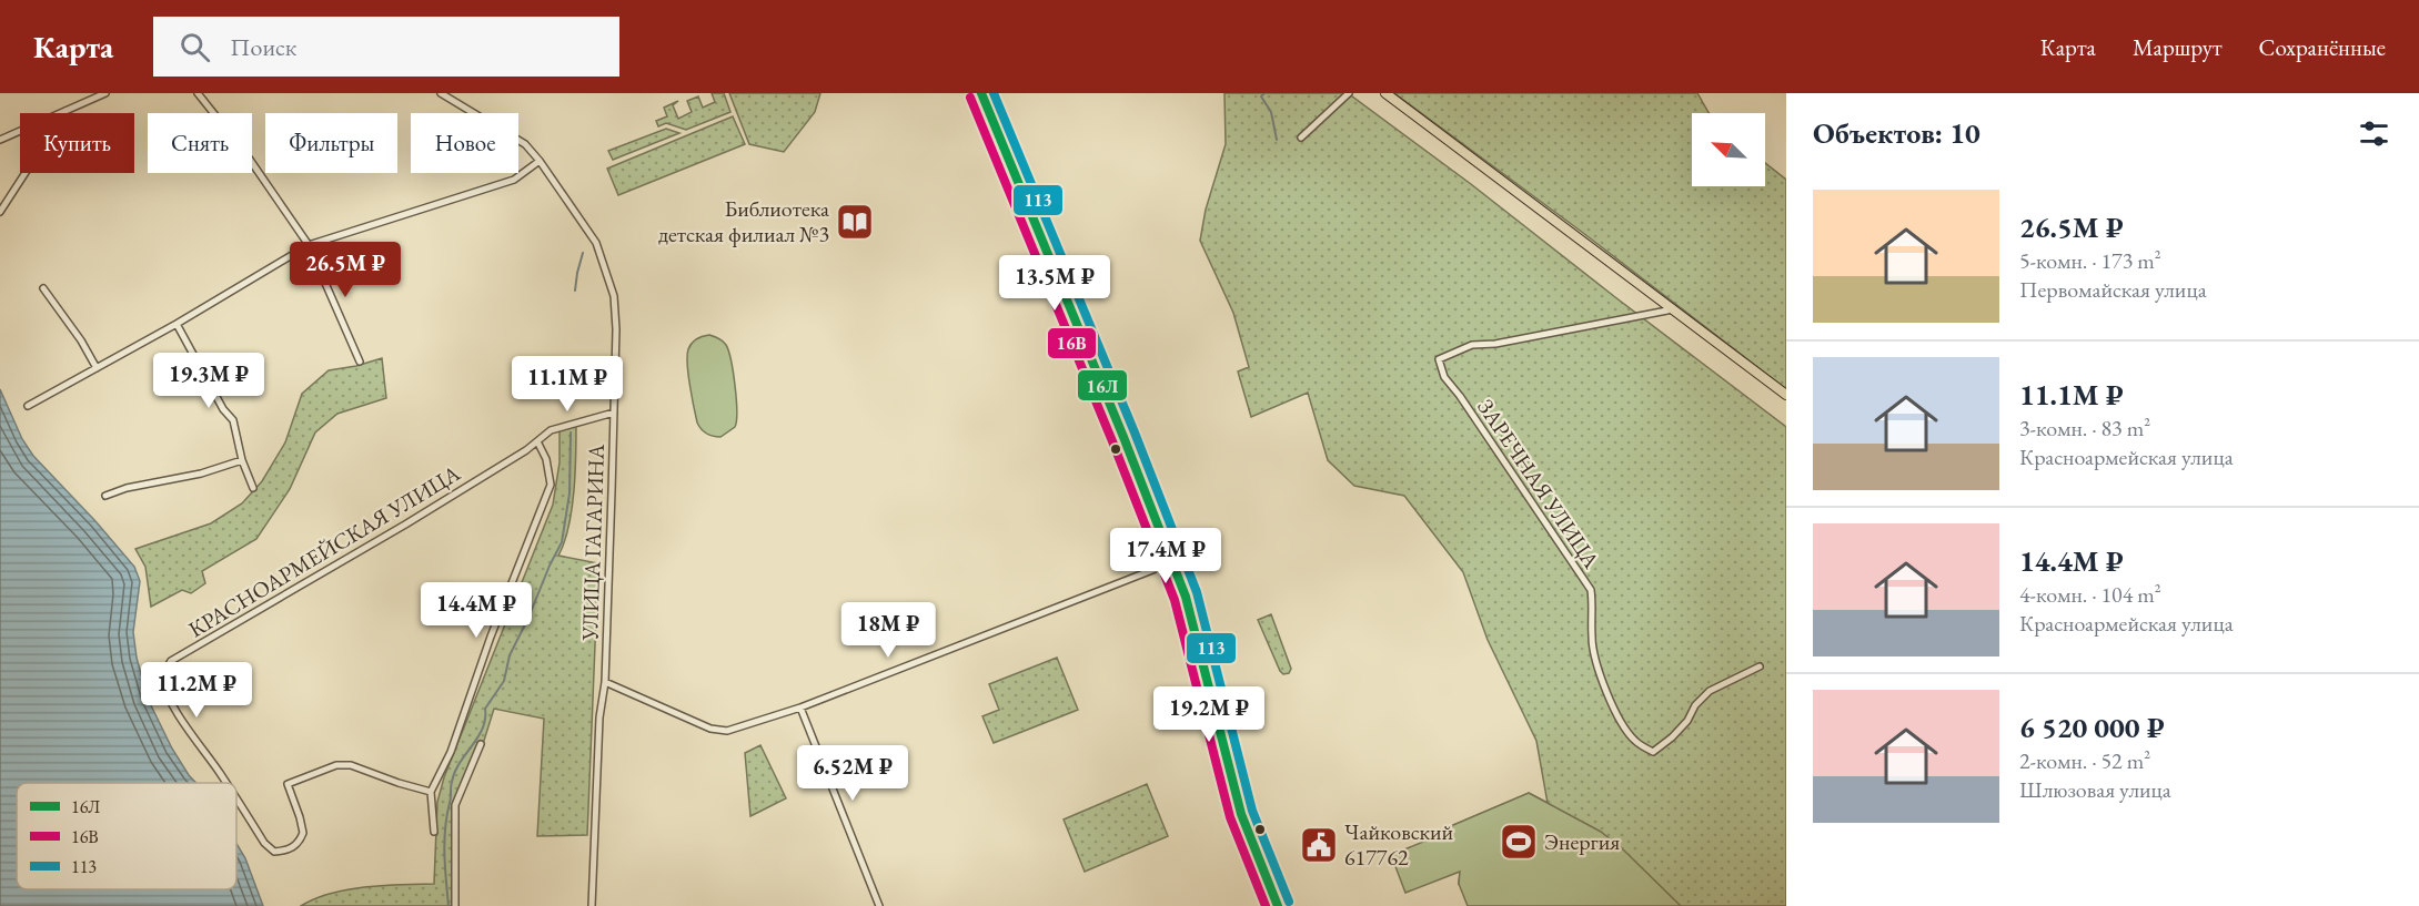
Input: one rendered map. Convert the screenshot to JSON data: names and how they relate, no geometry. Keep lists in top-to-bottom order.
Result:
{
  "streets": {
    "street": ["ЗАРЕЧНАЯ УЛИЦА", "УЛИЦА ГАГАРИНА", "КРАСНОАРМЕЙСКАЯ УЛИЦА"]
  },
  "places": {
    "library": ["Библиотека детская филиал №3"],
    "sports": ["Энергия"],
    "public building": ["Чайковский 617762"]
  },
  "lines": ["transit line 16Л", "transit line 113", "transit line 16В"],
  "legend": ["16Л", "16В", "113"],
  "north": "top left",
  "page": {
    "header": "Карта",
    "search": "Поиск",
    "nav": ["Карта", "Маршрут", "Сохранённые"],
    "heading": "Объектов: 10",
    "chip": [
      "Купить",
      "Снять",
      "Фильтры",
      "Новое"
    ],
    "list": [
      {
        "name": "26.5M ₽",
        "note": "5-комн. · 173 m² · Первомайская улица"
      },
      {
        "name": "11.1M ₽",
        "note": "3-комн. · 83 m² · Красноармейская улица"
      },
      {
        "name": "14.4M ₽",
        "note": "4-комн. · 104 m² · Красноармейская улица"
      },
      {
        "name": "6 520 000 ₽",
        "note": "2-комн. · 52 m² · Шлюзовая улица"
      }
    ],
    "price": [
      "26.5M ₽",
      "13.5M ₽",
      "19.3M ₽",
      "11.1M ₽",
      "17.4M ₽",
      "14.4M ₽",
      "18M ₽",
      "11.2M ₽",
      "19.2M ₽",
      "6.52M ₽"
    ]
  }
}
